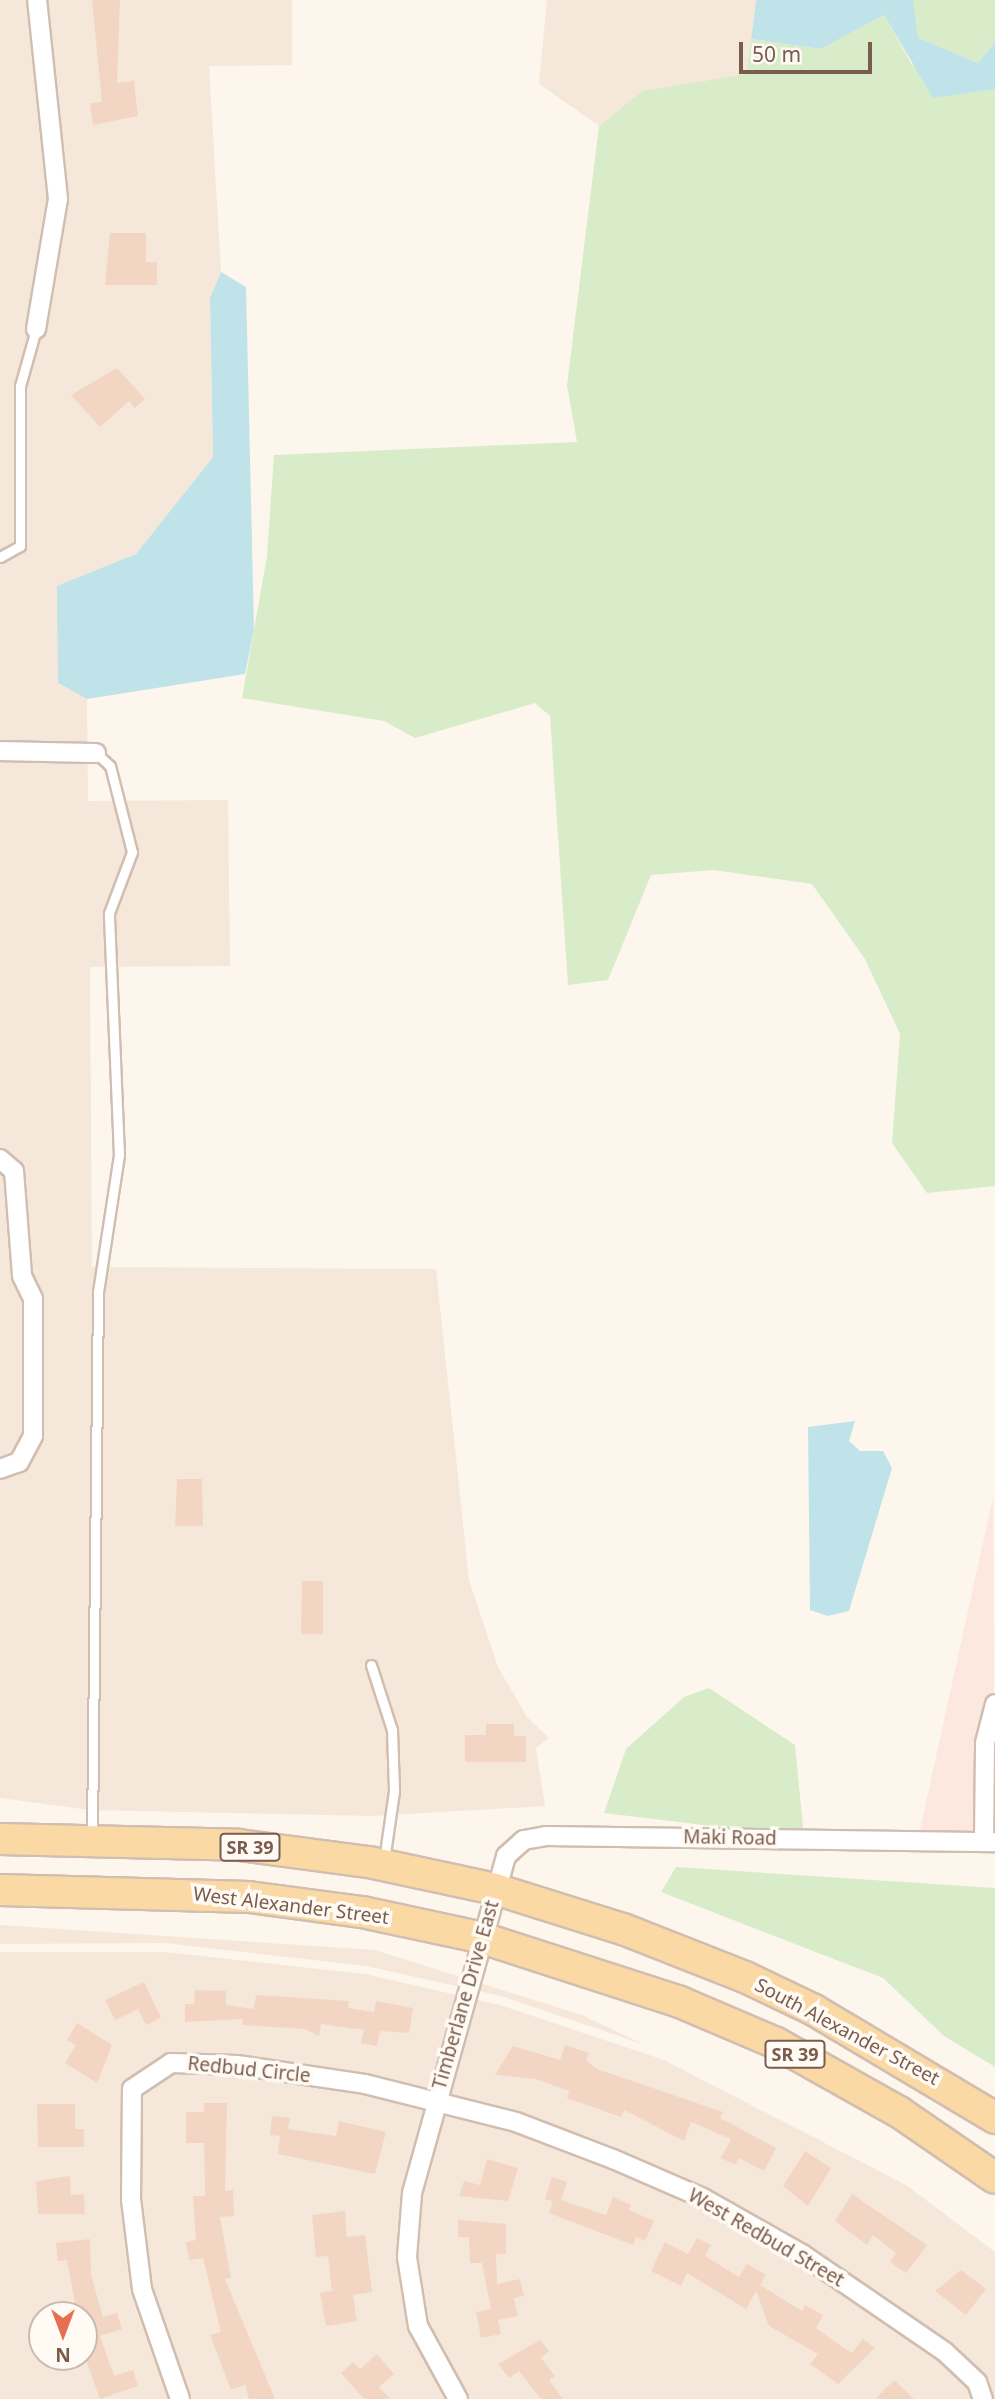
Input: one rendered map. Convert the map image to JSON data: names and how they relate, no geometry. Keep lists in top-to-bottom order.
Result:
{
  "streets": {
    "main road": ["SR 39", "West Alexander Street", "South Alexander Street"],
    "street": [
      "Maki Road",
      "Timberlane Drive East",
      "Redbud Circle",
      "West Redbud Street"
    ]
  },
  "crossings": [
    ["Maki Road", "SR 39"],
    ["Maki Road", "Timberlane Drive East"],
    ["Maki Road", "South Alexander Street"],
    ["SR 39", "Timberlane Drive East"],
    ["SR 39", "South Alexander Street"],
    ["West Alexander Street", "Timberlane Drive East"],
    ["Timberlane Drive East", "South Alexander Street"],
    ["Timberlane Drive East", "Redbud Circle"],
    ["Timberlane Drive East", "West Redbud Street"],
    ["Redbud Circle", "West Redbud Street"]
  ],
  "scale_bar": "50 m",
  "north": "bottom"
}
